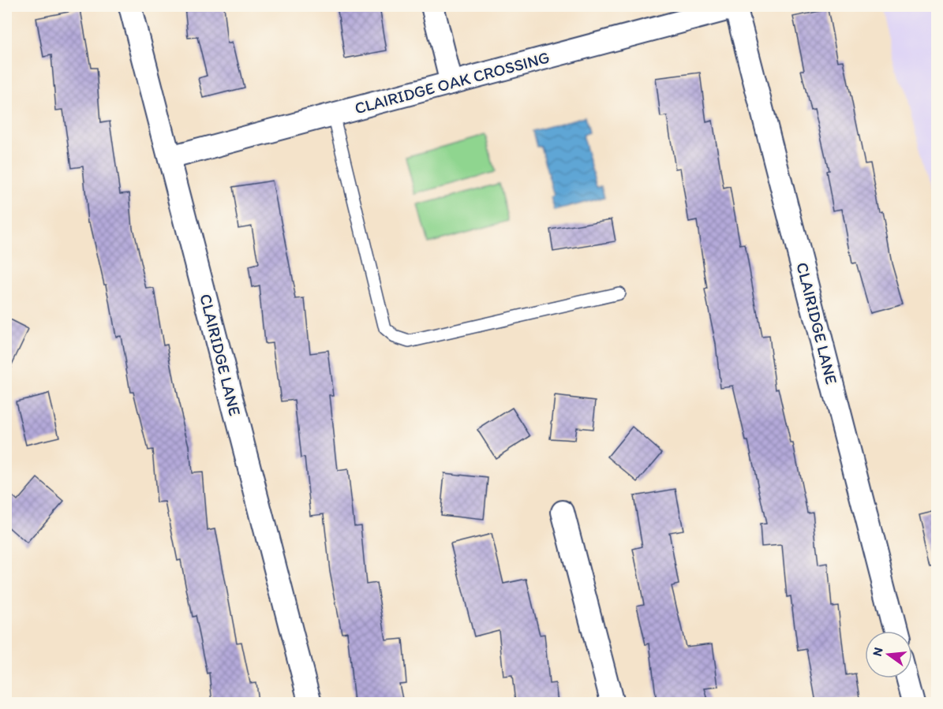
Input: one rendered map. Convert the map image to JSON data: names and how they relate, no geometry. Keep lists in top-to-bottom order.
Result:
{
  "streets": {
    "street": ["CLAIRIDGE OAK CROSSING", "CLAIRIDGE LANE"]
  },
  "crossings": [
    ["CLAIRIDGE OAK CROSSING", "CLAIRIDGE LANE"]
  ],
  "north": "left"
}
